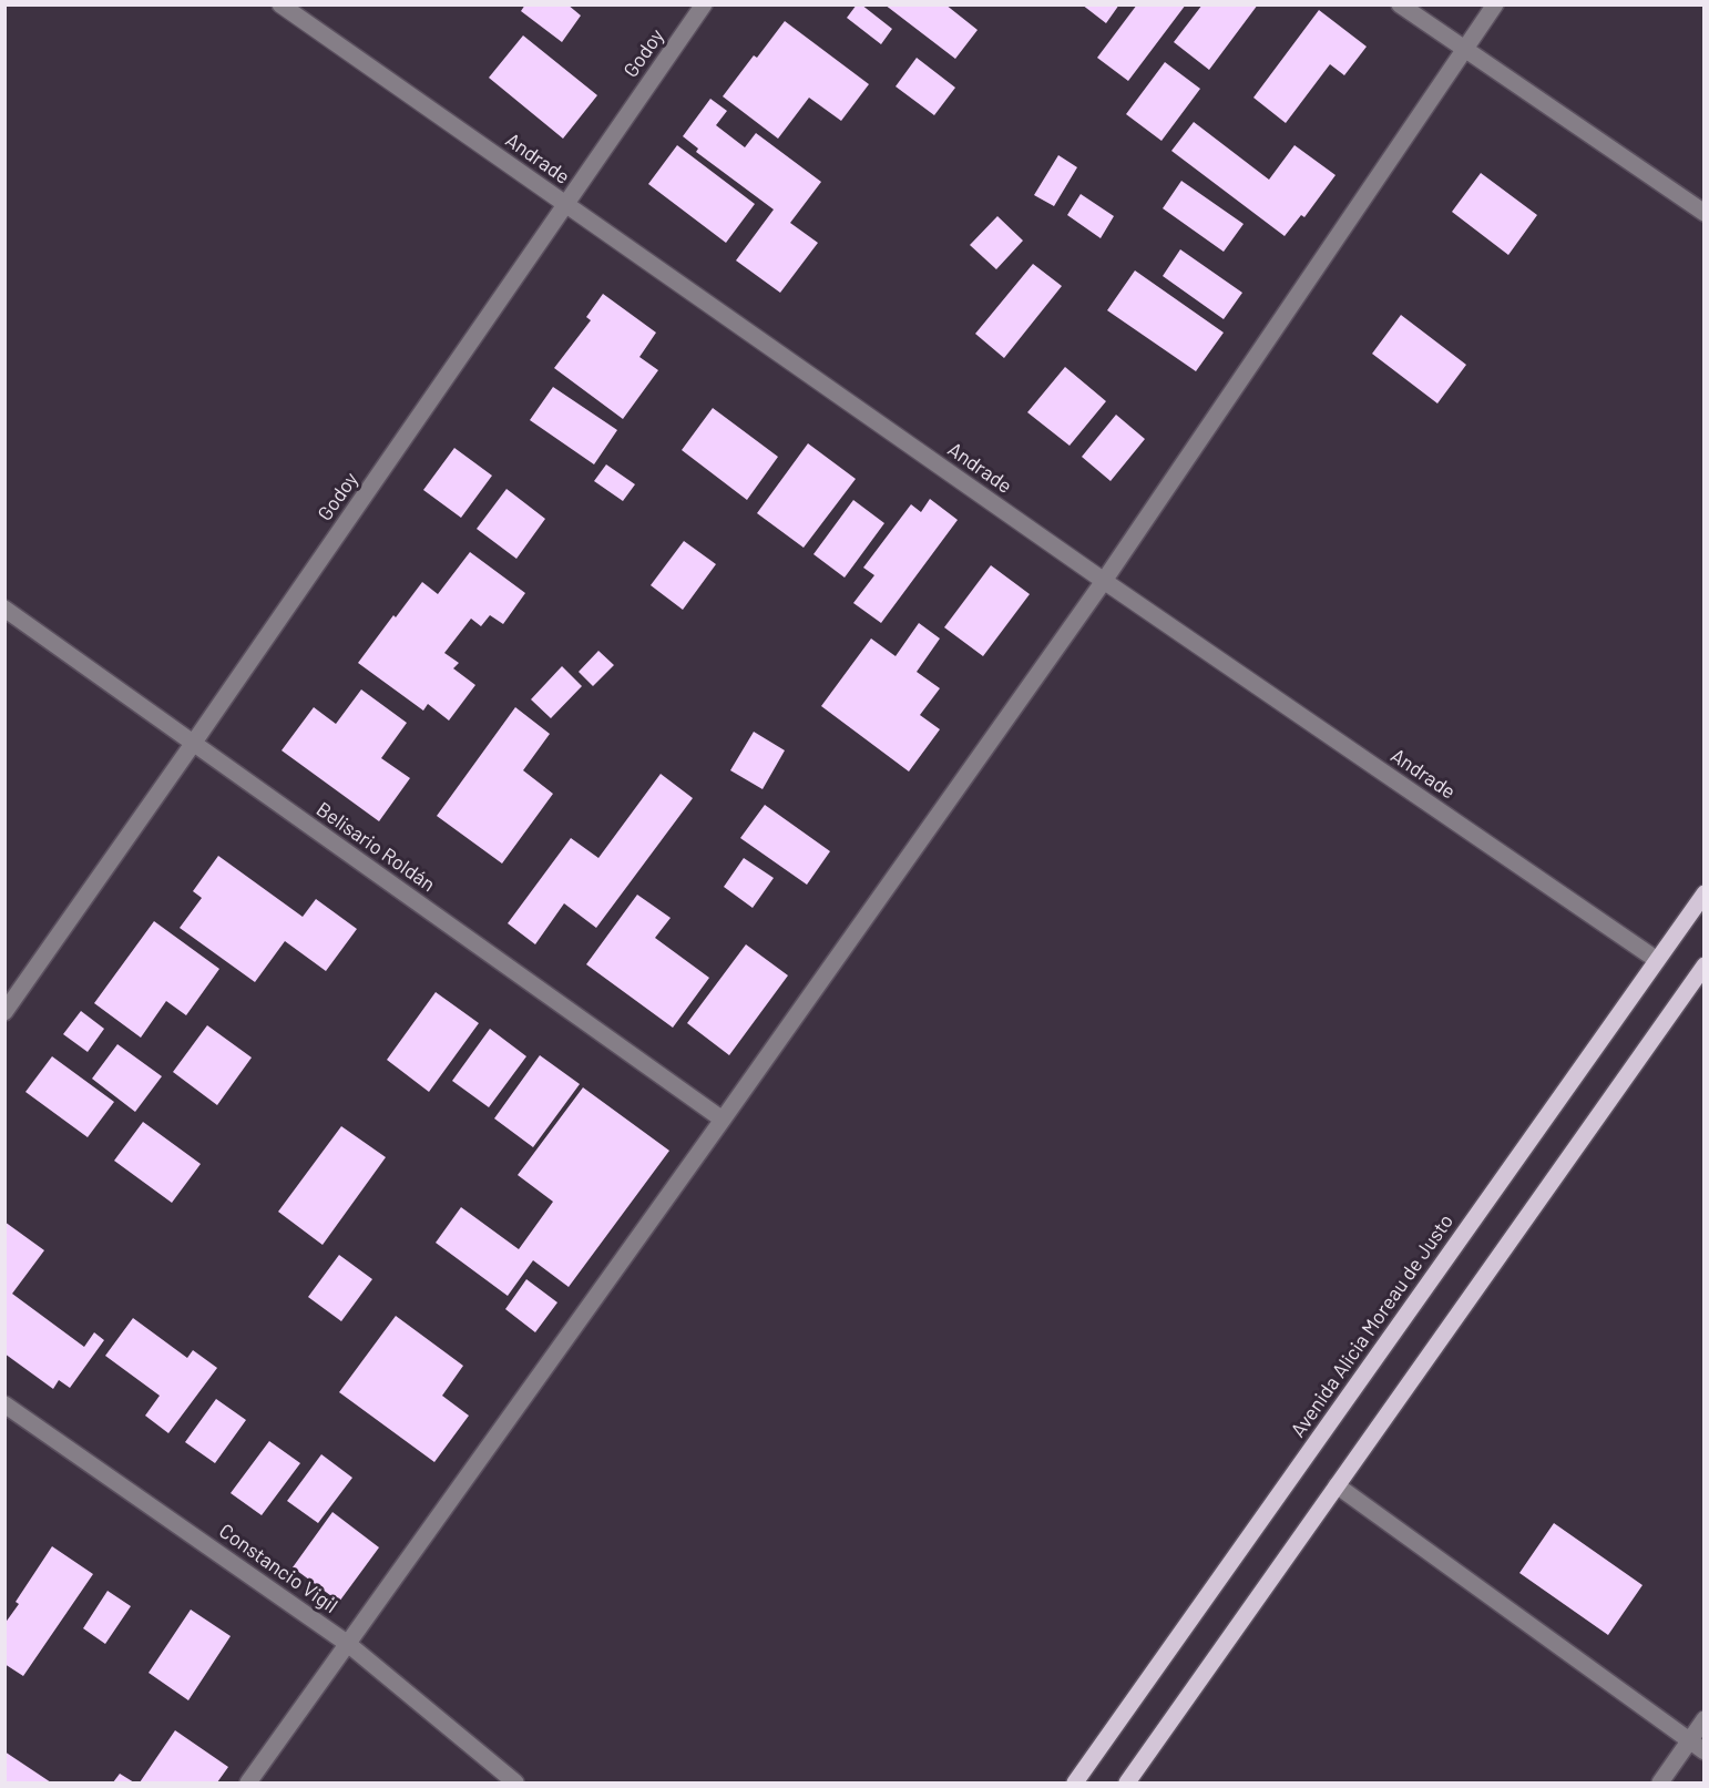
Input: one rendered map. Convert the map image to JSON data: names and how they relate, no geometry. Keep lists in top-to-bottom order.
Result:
{
  "streets": {
    "main road": ["Avenida Alicia Moreau de Justo"],
    "street": [
      "Godoy",
      "Andrade",
      "Belisario Roldán",
      "Constancio Vigil"
    ]
  },
  "crossings": [
    ["Godoy", "Andrade"],
    ["Godoy", "Belisario Roldán"],
    ["Andrade", "Avenida Alicia Moreau de Justo"]
  ]
}
